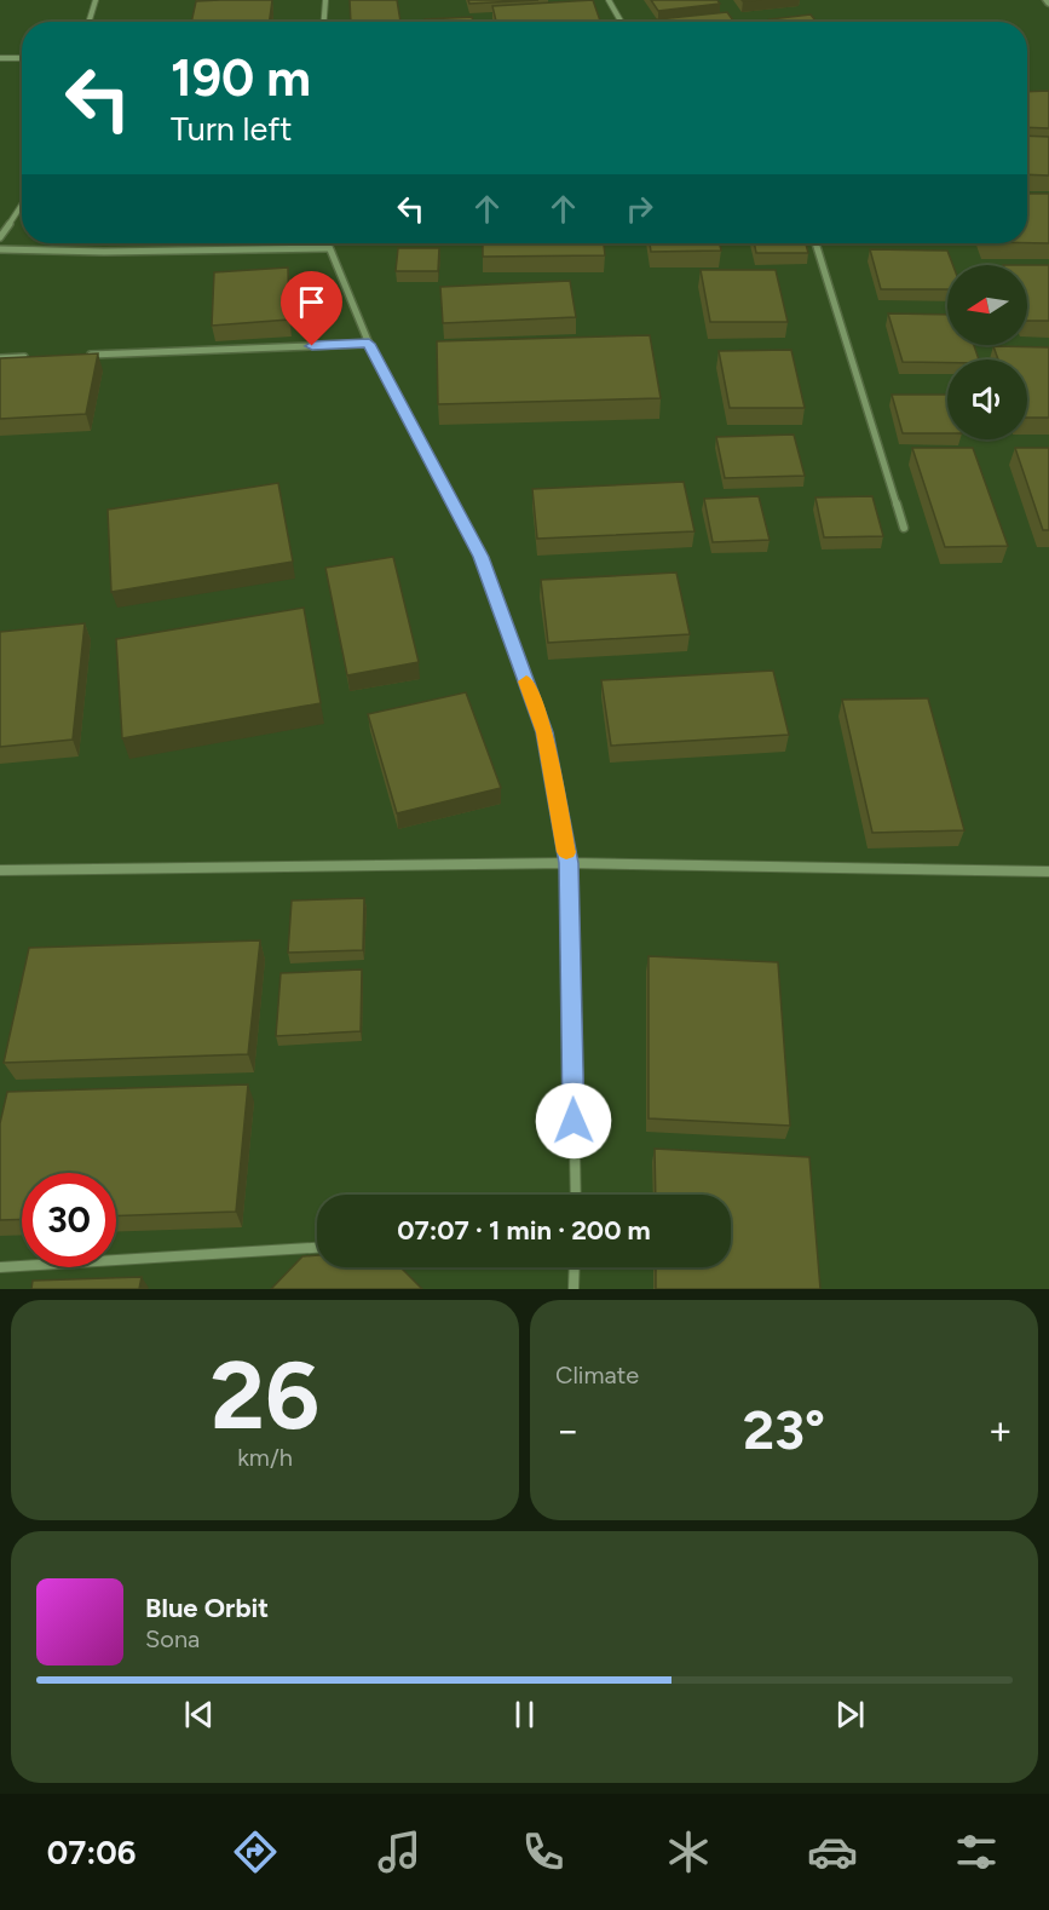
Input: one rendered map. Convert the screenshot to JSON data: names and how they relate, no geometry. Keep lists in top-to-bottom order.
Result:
{
  "north": "left",
  "page": {
    "turn": ["190 m", "Turn left"],
    "limit": "30",
    "trip": "07:07 · 1 min · 200 m",
    "tile": [
      ["26", "km/h"],
      "Climate"
    ],
    "heat": ["−", "23°", "+"],
    "song": ["Blue Orbit", "Sona"],
    "tabs": "07:06"
  }
}
